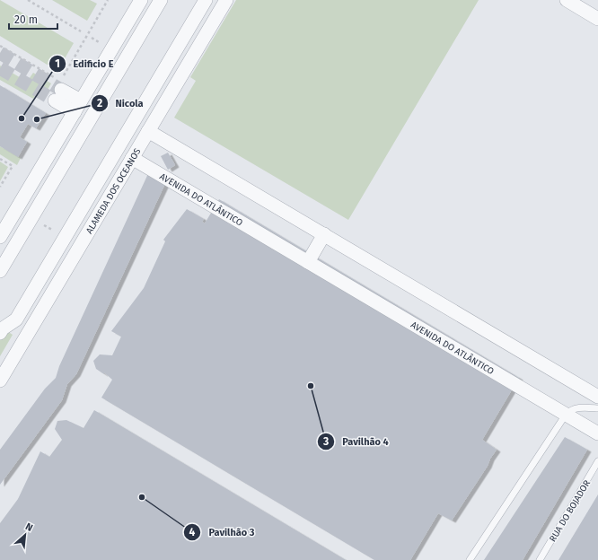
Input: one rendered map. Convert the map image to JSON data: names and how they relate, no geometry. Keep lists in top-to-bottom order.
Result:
{
  "streets": {
    "street": ["ALAMEDA DOS OCEANOS", "AVENIDA DO ATLÂNTICO"],
    "lane": ["RUA DO BOJADOR"]
  },
  "crossings": [
    ["ALAMEDA DOS OCEANOS", "AVENIDA DO ATLÂNTICO"]
  ],
  "places": [
    "Edificio E",
    "Nicola",
    "Pavilhão 4",
    "Pavilhão 3"
  ],
  "scale_bar": "20 m",
  "north": "top right"
}
